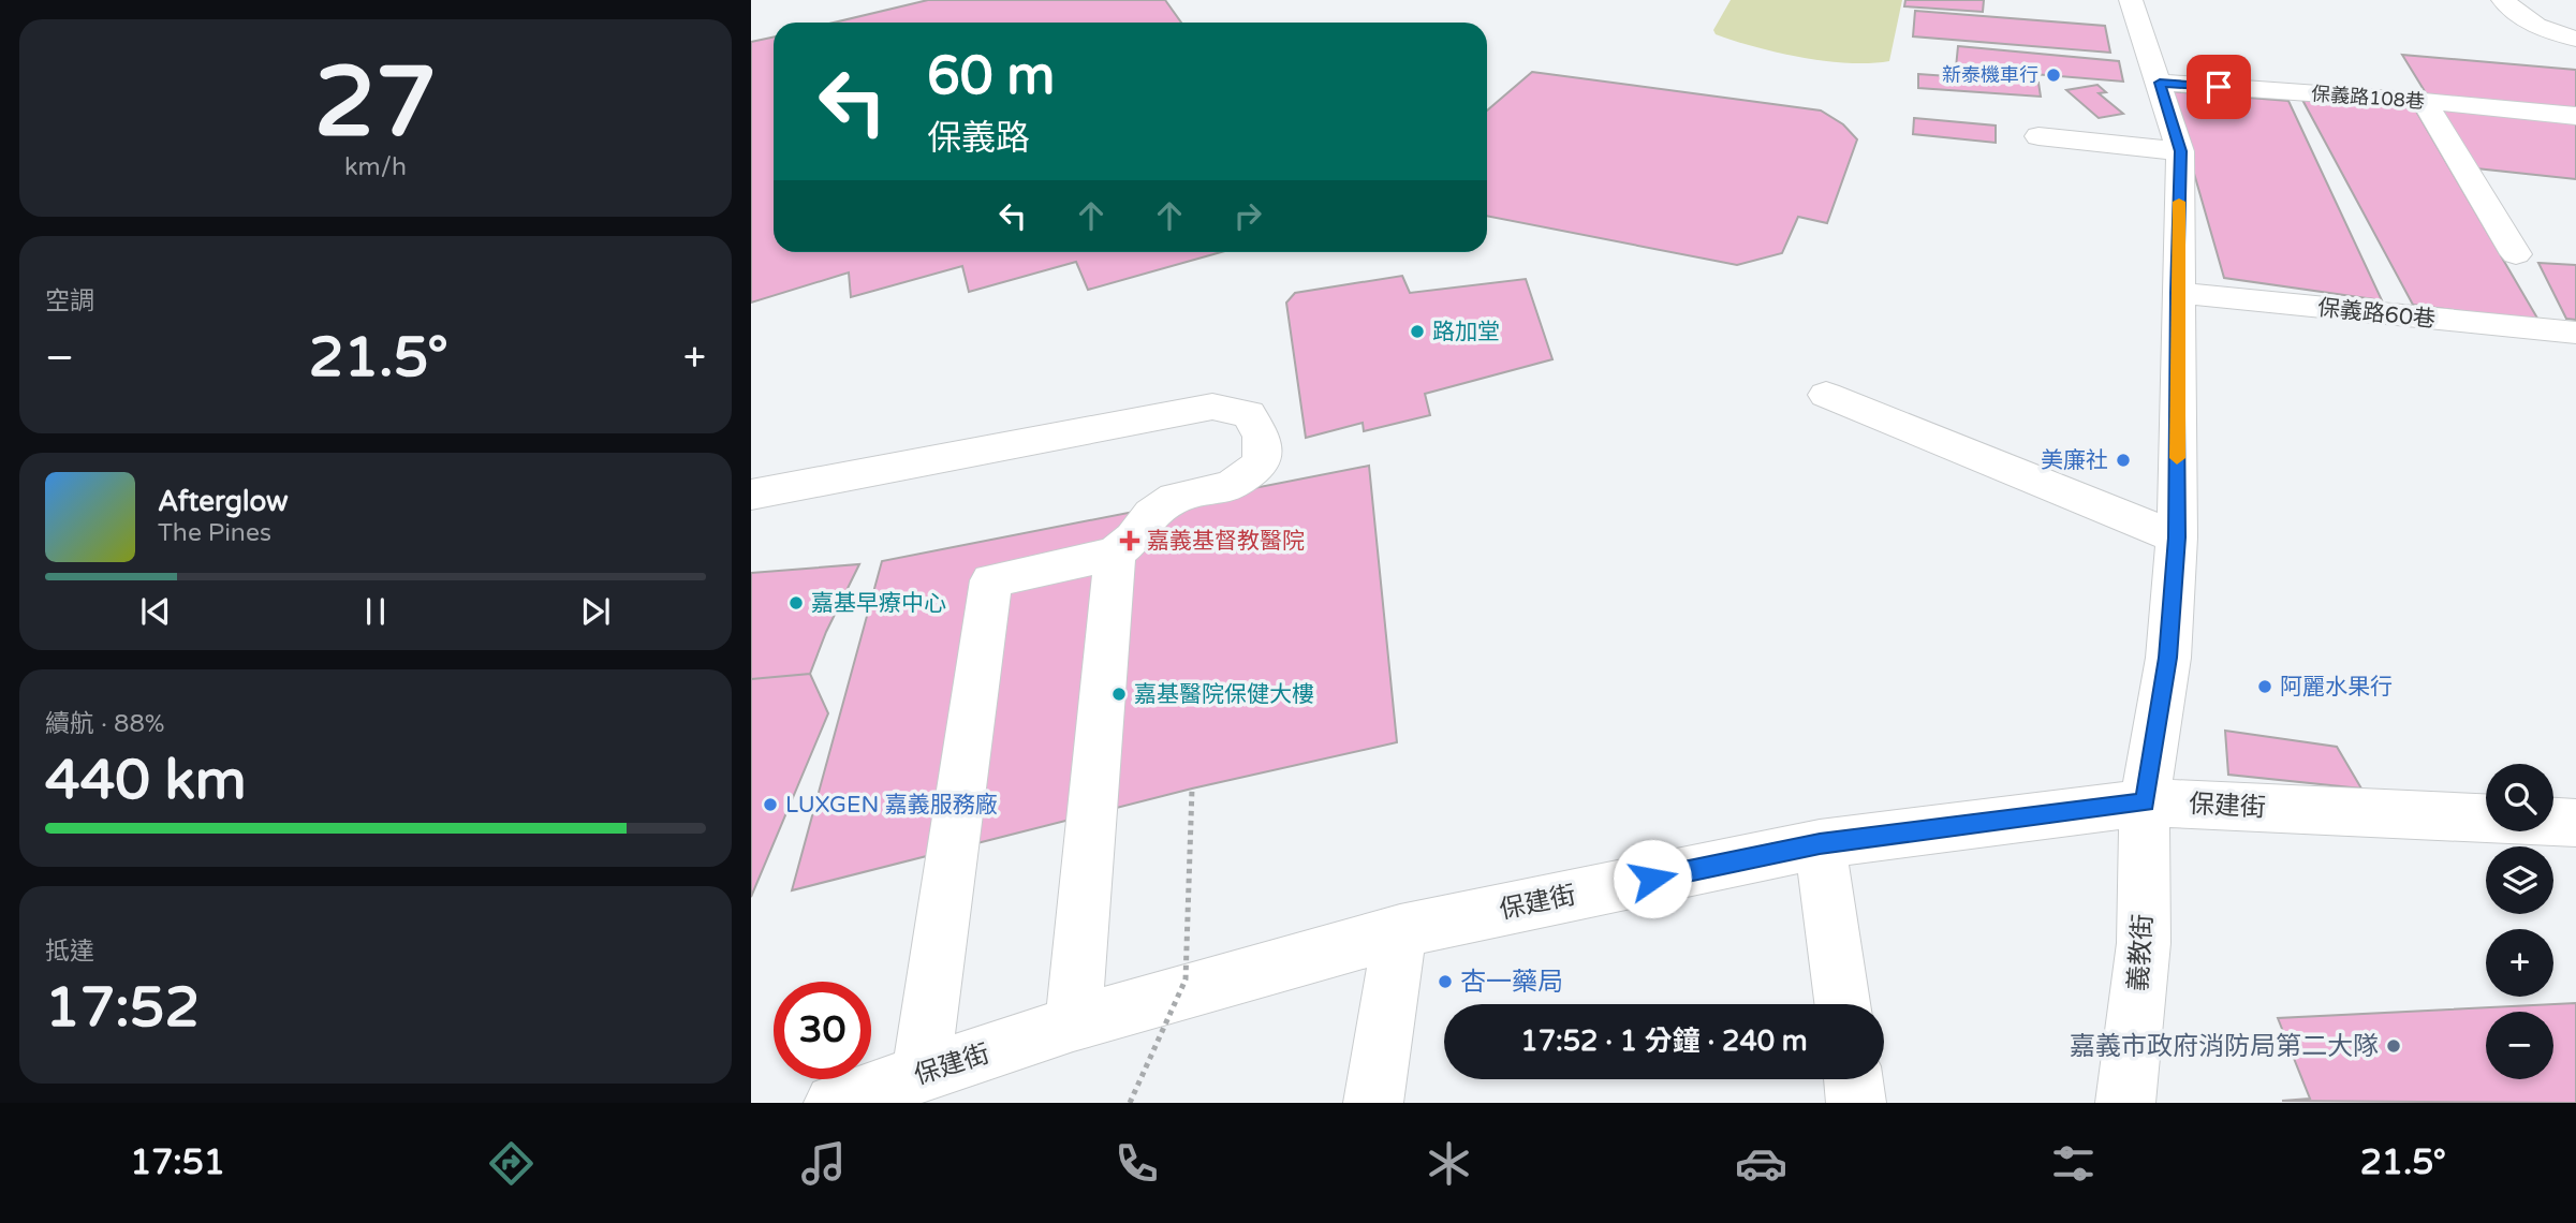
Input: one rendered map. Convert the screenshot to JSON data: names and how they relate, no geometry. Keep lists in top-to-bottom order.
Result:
{
  "streets": {
    "street": [
      "保義路108巷",
      "保義路60巷",
      "保建街",
      "義教街"
    ]
  },
  "crossings": [
    ["保義路108巷", "義教街"],
    ["保義路60巷", "義教街"],
    ["保建街", "義教街"]
  ],
  "places": {
    "other": [
      "新泰機車行",
      "路加堂",
      "美廉社",
      "嘉基早療中心",
      "阿麗水果行",
      "嘉基醫院保健大樓",
      "LUXGEN 嘉義服務廠",
      "杏一藥局",
      "嘉義市政府消防局第二大隊"
    ],
    "health": ["嘉義基督教醫院"]
  },
  "page": {
    "tile": [
      ["27", "km/h"],
      "空調",
      ["續航 · 88%", "440 km"],
      ["抵達", "17:52"]
    ],
    "turn": ["60 m", "保義路"],
    "heat": ["−", "21.5°", "+"],
    "song": ["Afterglow", "The Pines"],
    "map_buttons": ["+", "−"],
    "limit": "30",
    "trip": "17:52 · 1 分鐘 · 240 m",
    "tabs": ["17:51", "21.5°"]
  }
}
